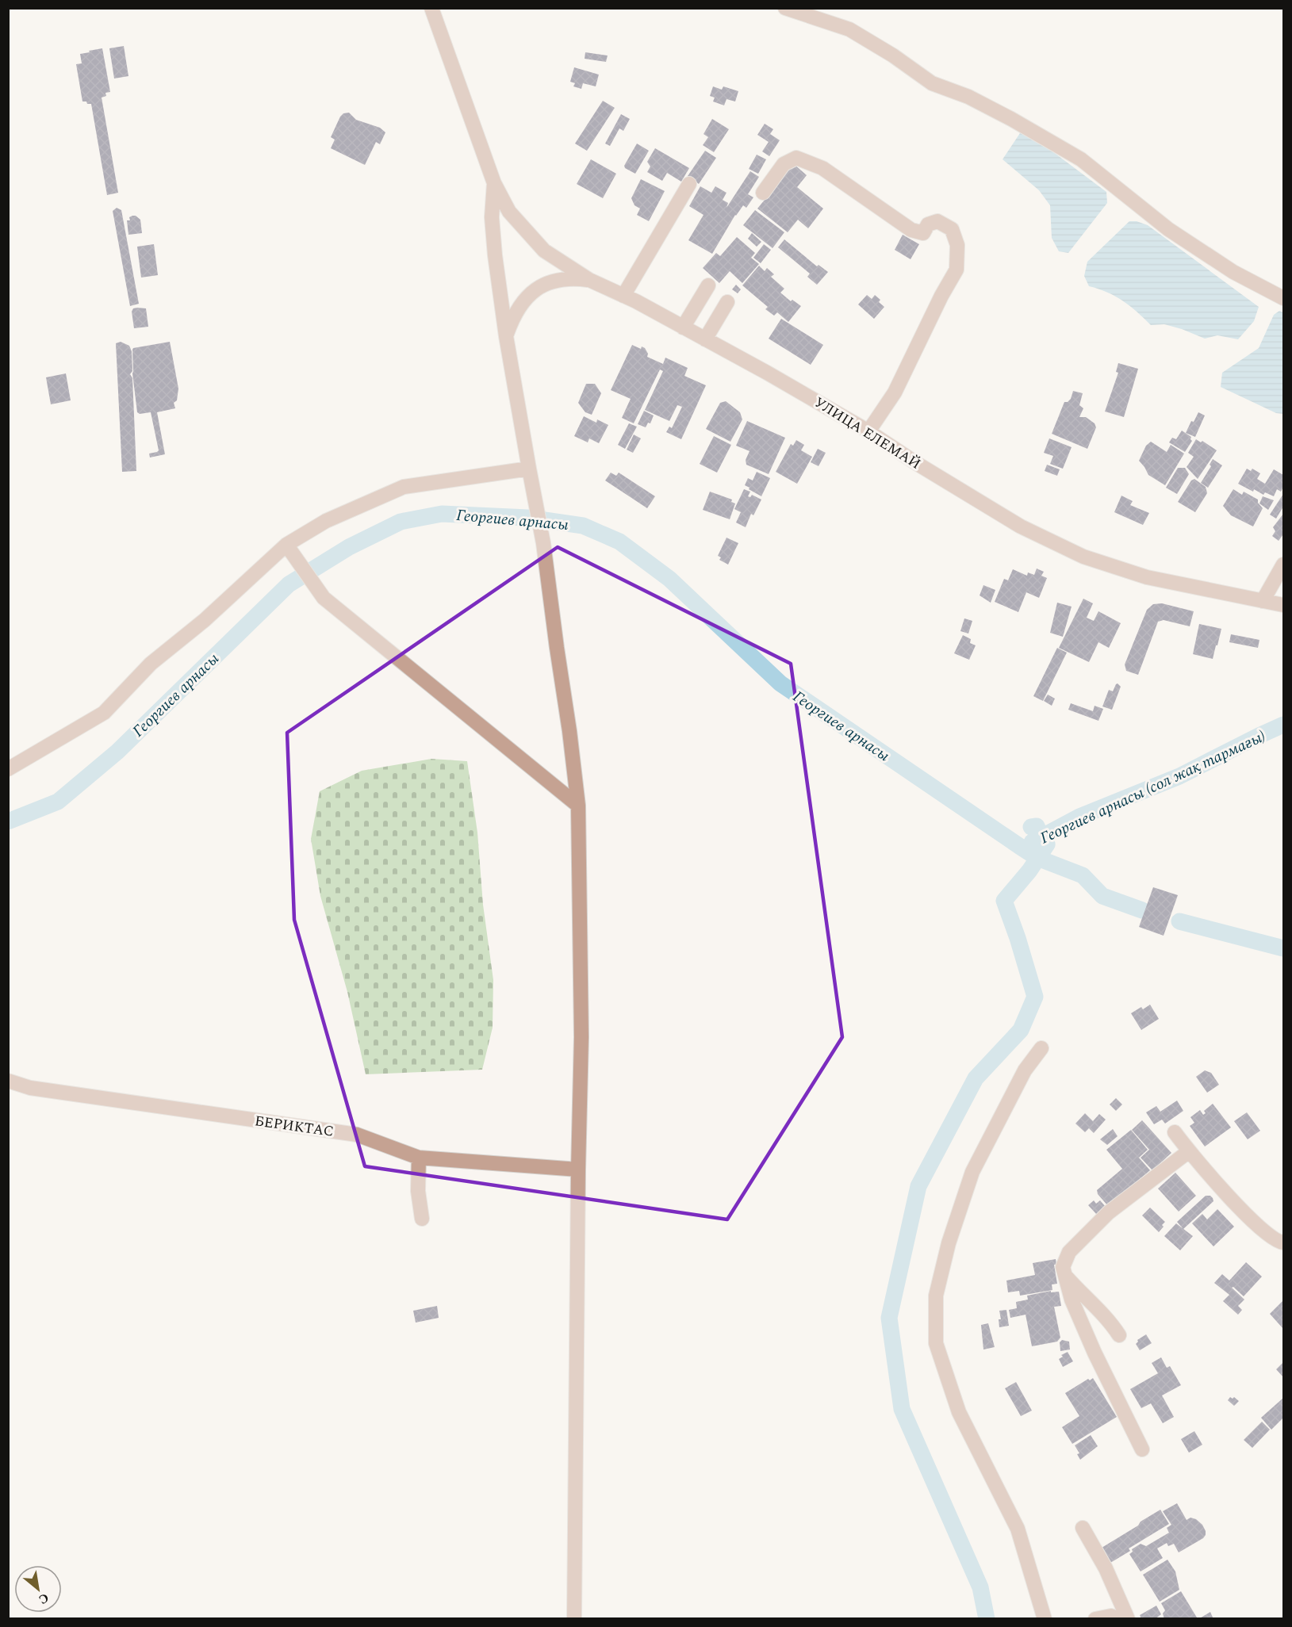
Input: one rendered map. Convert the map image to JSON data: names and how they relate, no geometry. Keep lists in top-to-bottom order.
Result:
{
  "streets": {
    "street": ["УЛИЦА ЕЛЕМАЙ", "БЕРИКТАС"]
  },
  "water": ["Георгиев арнасы", "Георгиев арнасы (сол жақ тармағы)"],
  "north": "bottom right"
}
